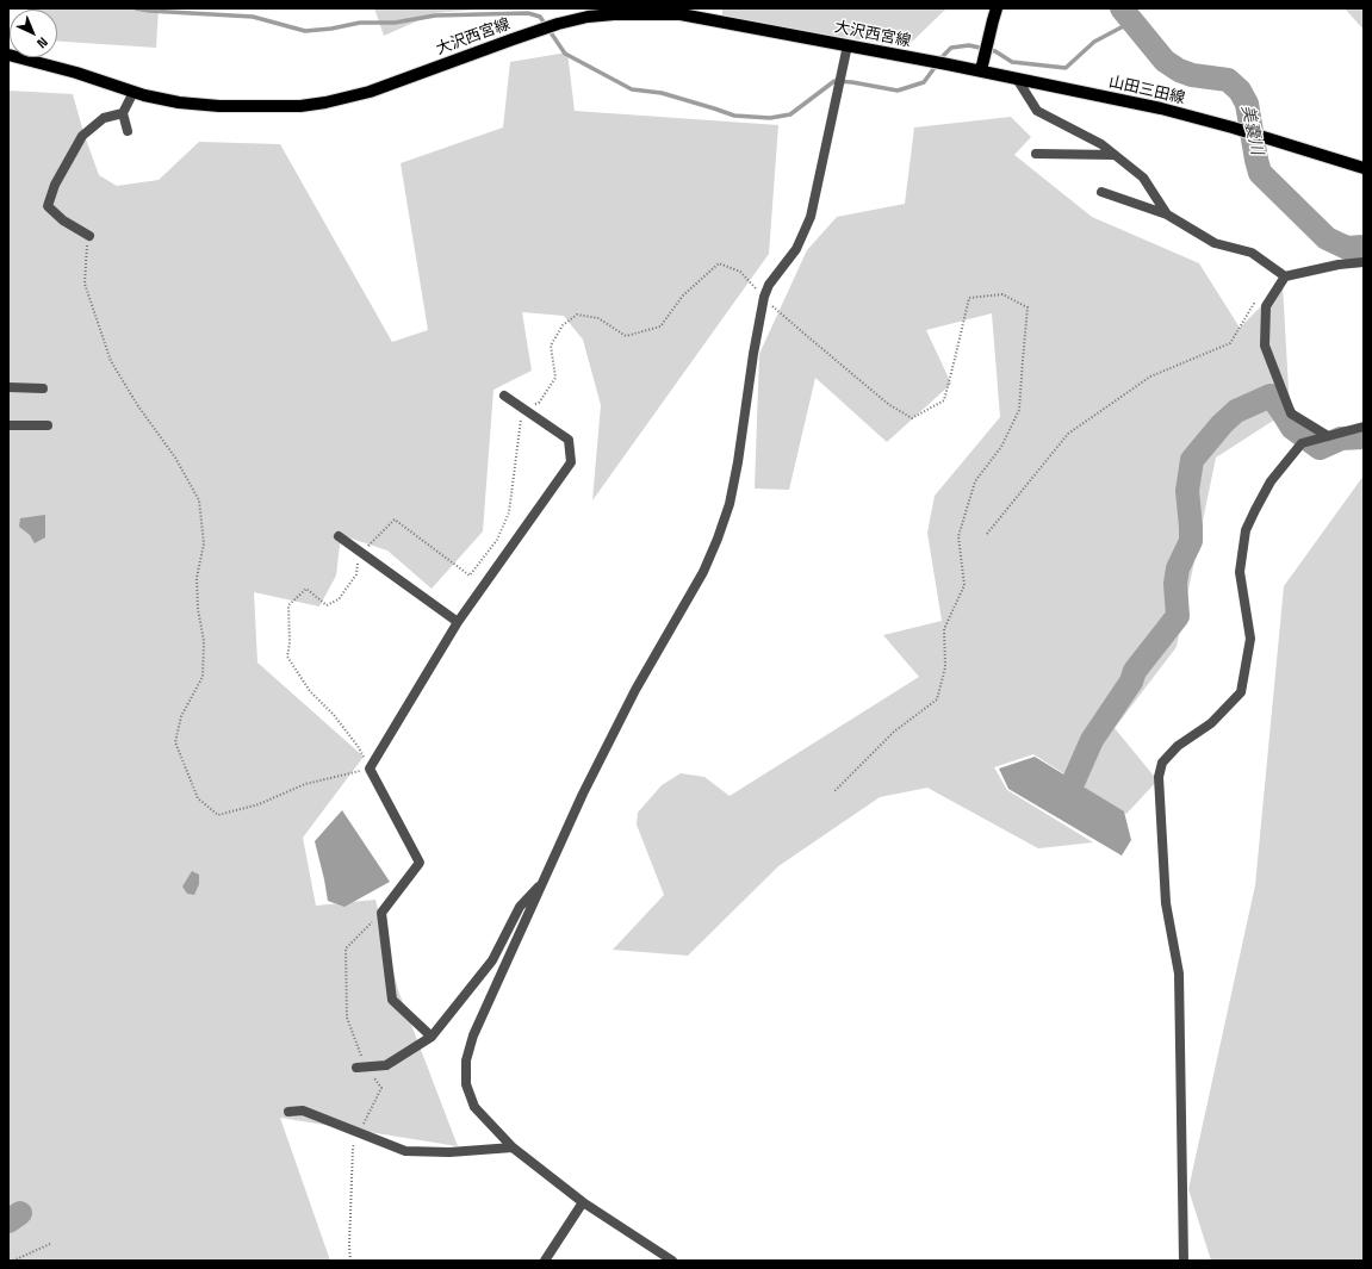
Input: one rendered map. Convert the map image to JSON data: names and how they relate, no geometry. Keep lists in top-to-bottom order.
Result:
{
  "streets": {
    "main road": ["大沢西宮線", "山田三田線"]
  },
  "crossings": [
    ["大沢西宮線", "山田三田線"]
  ],
  "water": ["美嚢川"],
  "north": "bottom right"
}
